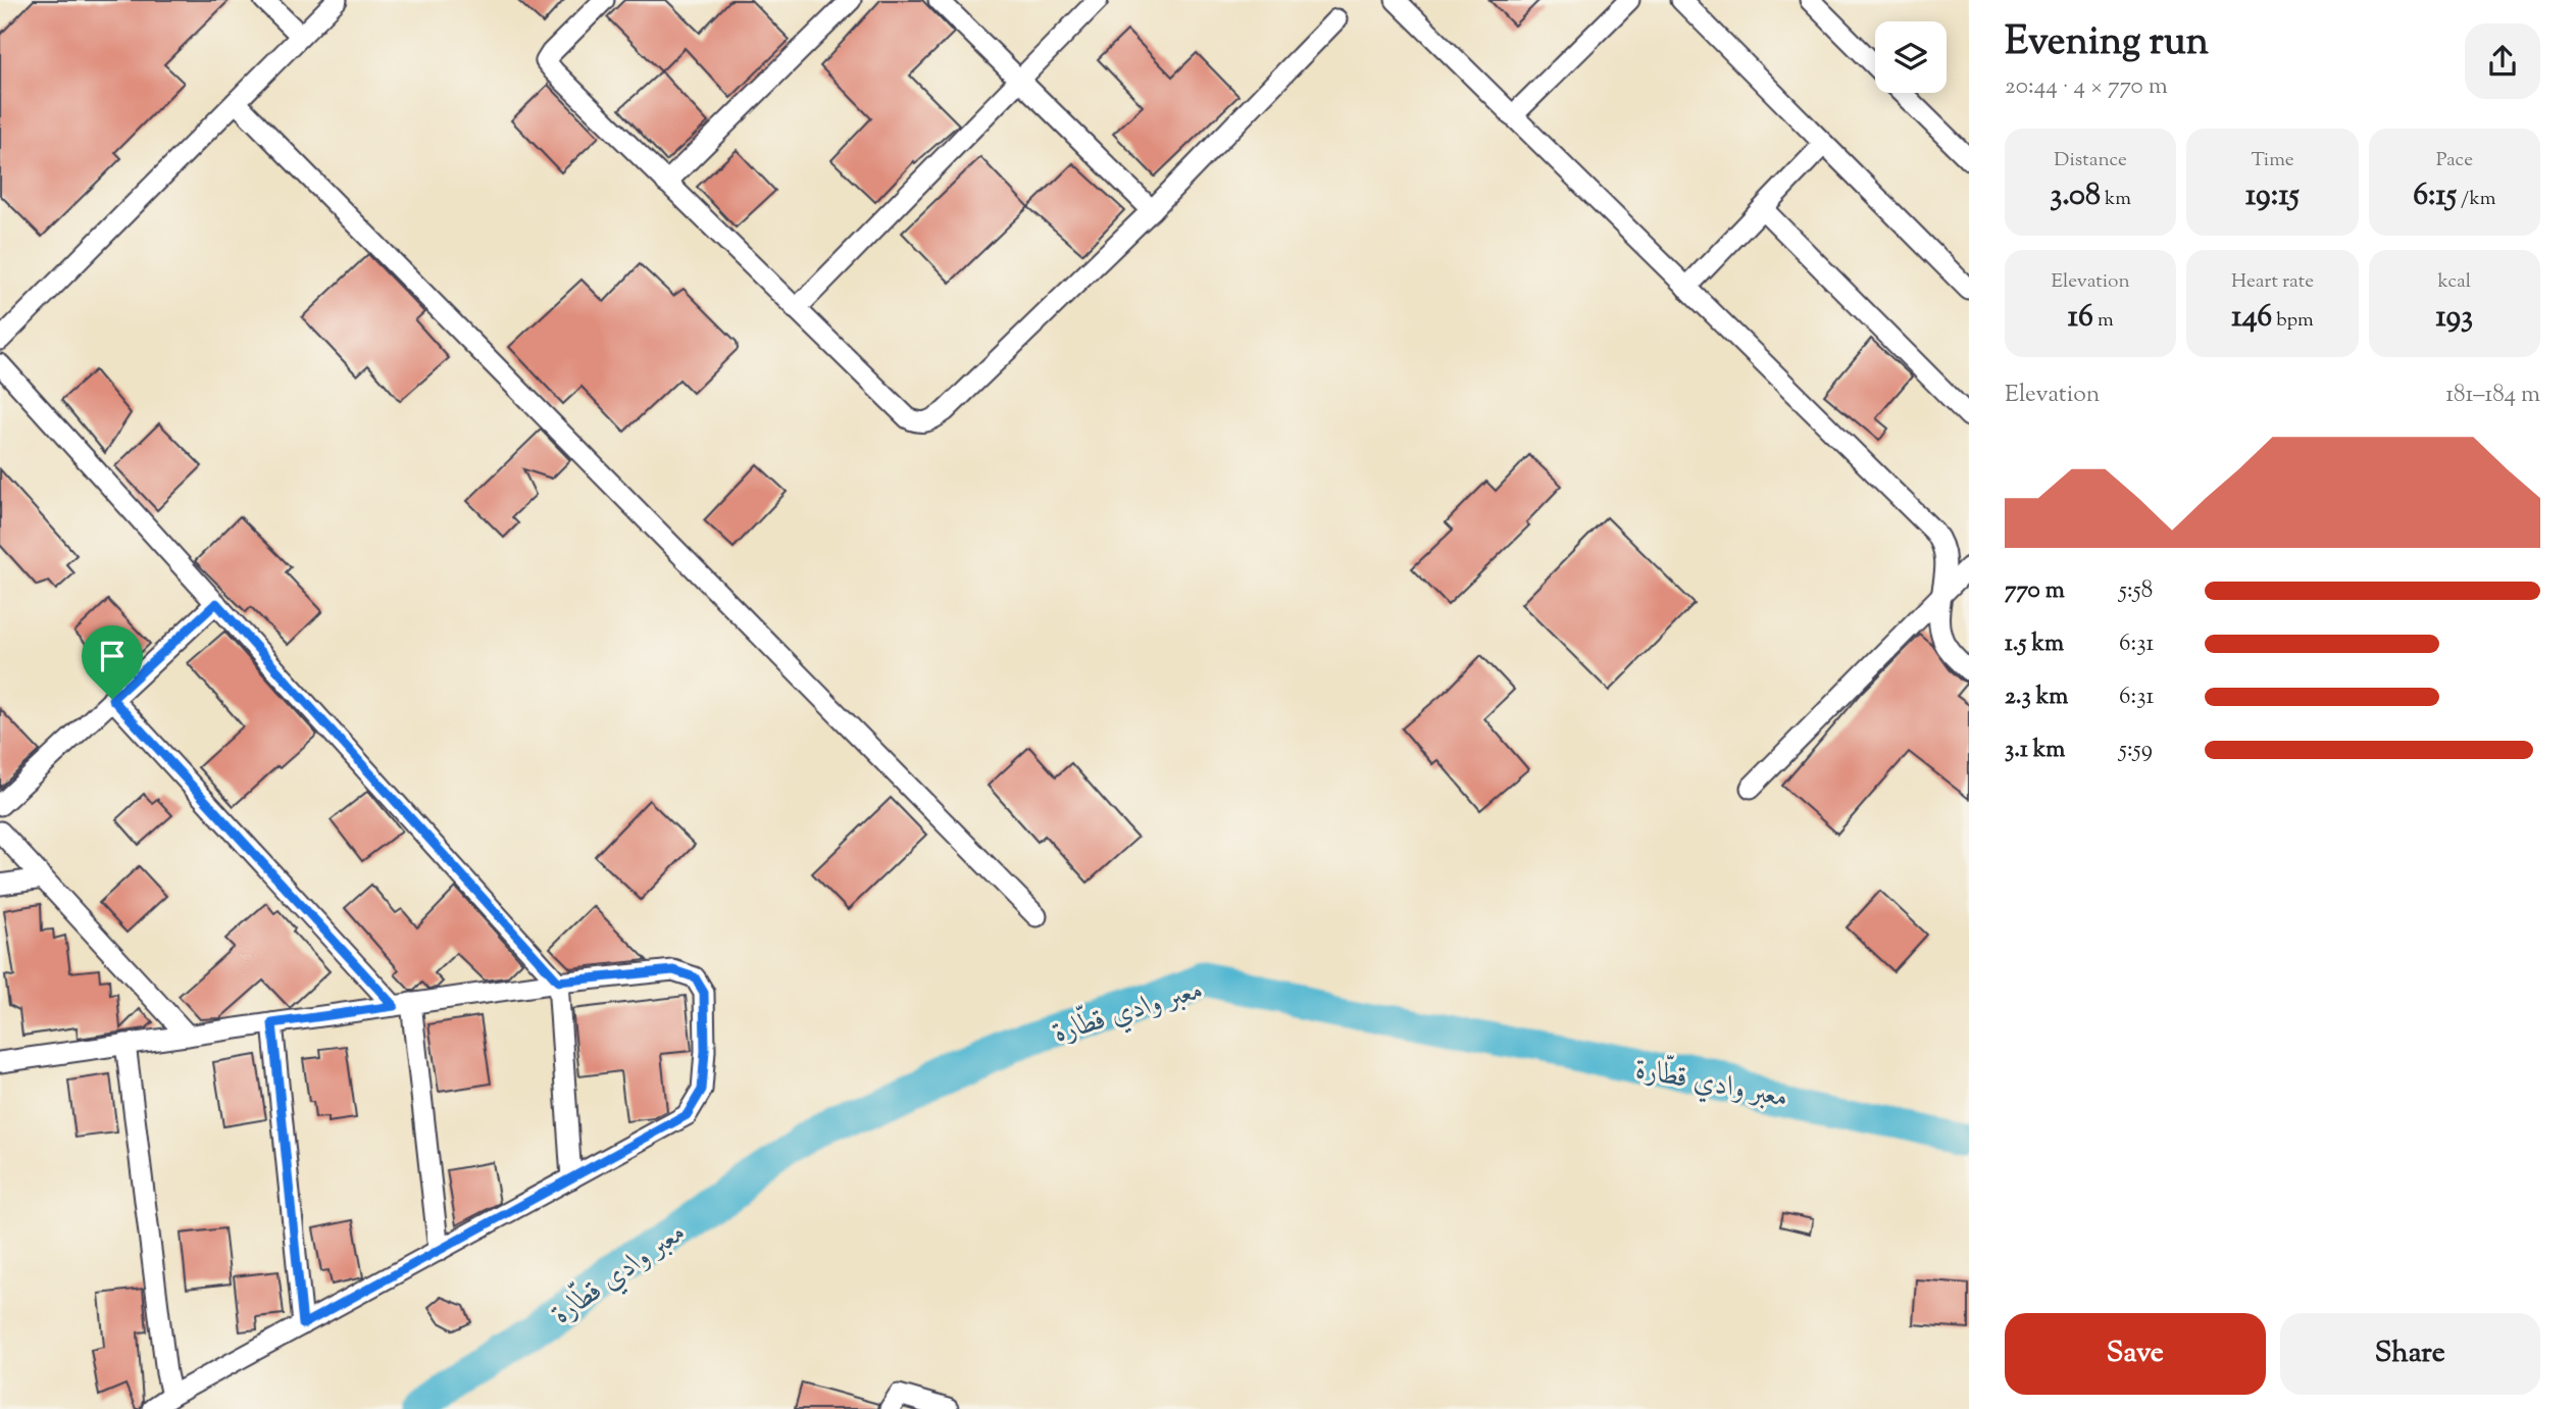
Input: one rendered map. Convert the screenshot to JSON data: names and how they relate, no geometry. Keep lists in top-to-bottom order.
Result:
{
  "water": ["معبر وادي قطّارة"],
  "page": {
    "heading": ["Evening run", "20:44 · 4 × 770 m"],
    "stats": [
      ["Distance", "3.08 km"],
      ["Time", "19:15"],
      ["Pace", "6:15 /km"],
      ["Elevation", "16 m"],
      ["Heart rate", "146 bpm"],
      ["kcal", "193"]
    ],
    "chart": ["Elevation", "181–184 m"],
    "list": [
      {
        "name": "770 m",
        "note": "5:58"
      },
      {
        "name": "1.5 km",
        "note": "6:31"
      },
      {
        "name": "2.3 km",
        "note": "6:31"
      },
      {
        "name": "3.1 km",
        "note": "5:59"
      }
    ],
    "buttons": ["Save", "Share"]
  }
}
